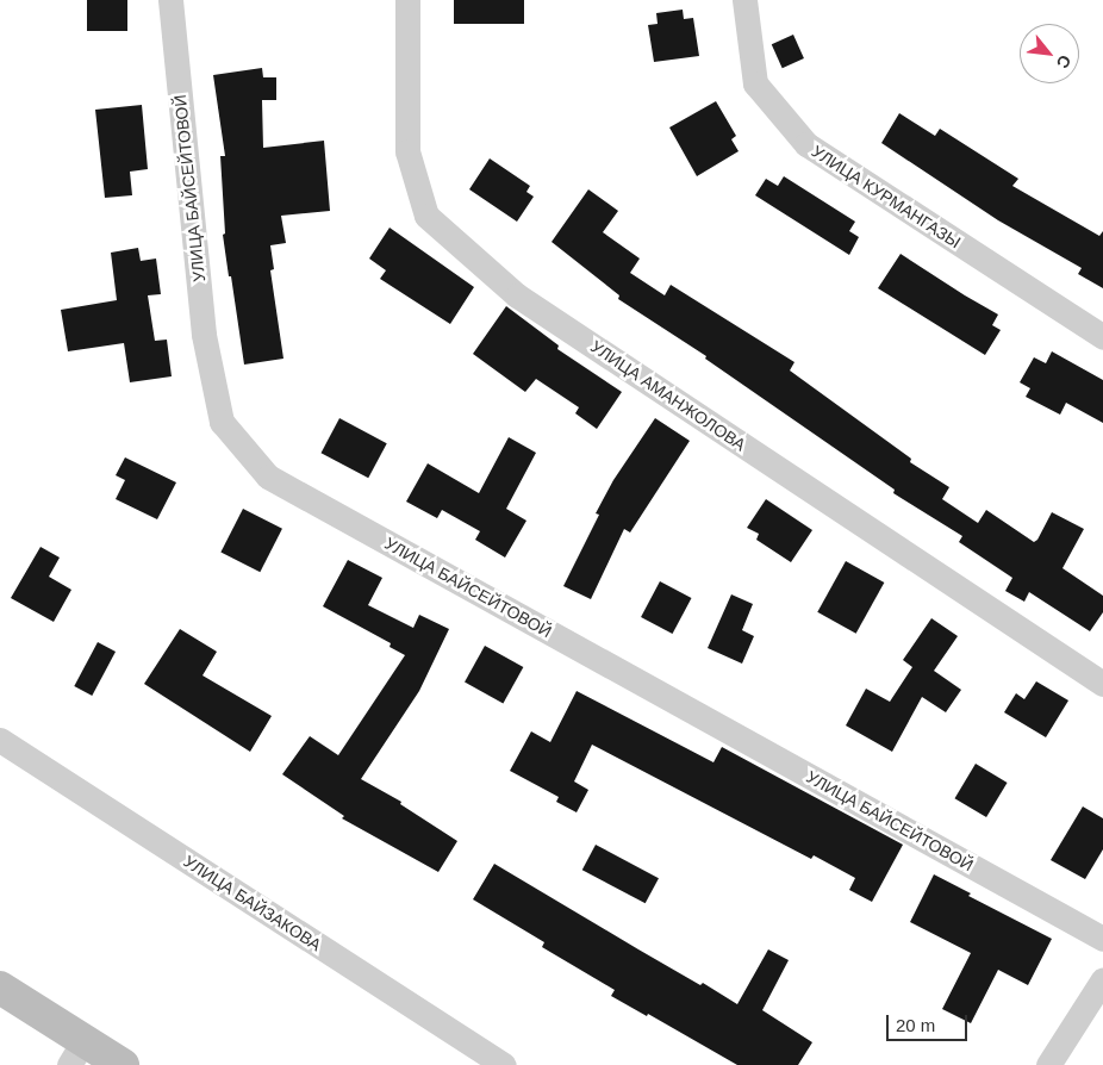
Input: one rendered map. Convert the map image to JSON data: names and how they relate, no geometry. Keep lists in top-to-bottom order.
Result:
{
  "streets": {
    "street": [
      "УЛИЦА БАЙСЕЙТОВОЙ",
      "УЛИЦА КУРМАНГАЗЫ",
      "УЛИЦА АМАНЖОЛОВА",
      "УЛИЦА БАЙЗАКОВА"
    ]
  },
  "scale_bar": "20 m",
  "north": "bottom right"
}
